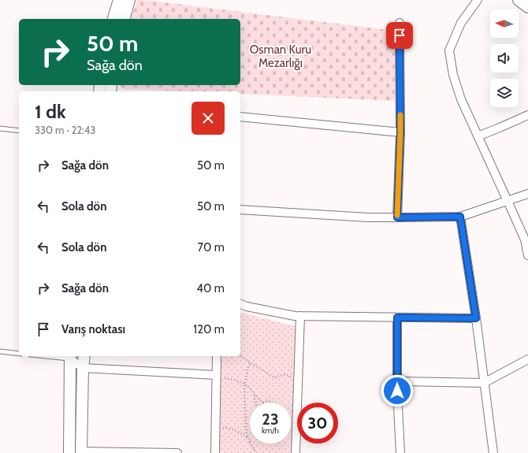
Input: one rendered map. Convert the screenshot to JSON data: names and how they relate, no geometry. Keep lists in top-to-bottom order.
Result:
{
  "parks": ["Osman Kuru Mezarlığı"],
  "north": "left",
  "page": {
    "turn": ["50 m", "Sağa dön"],
    "heading": ["1 dk", "330 m · 22:43"],
    "list": [
      {
        "name": "Sağa dön",
        "value": "50 m"
      },
      {
        "name": "Sola dön",
        "value": "50 m"
      },
      {
        "name": "Sola dön",
        "value": "70 m"
      },
      {
        "name": "Sağa dön",
        "value": "40 m"
      },
      {
        "name": "Varış noktası",
        "value": "120 m"
      }
    ],
    "speed": "23 km/h",
    "limit": "30"
  }
}
